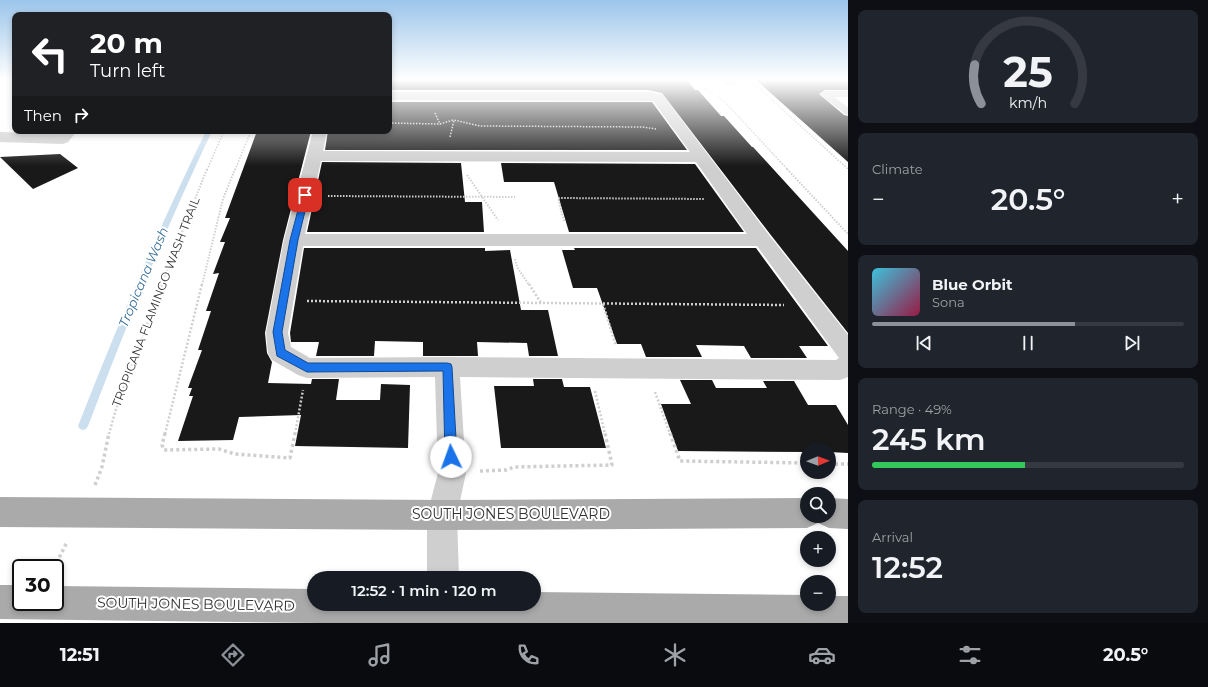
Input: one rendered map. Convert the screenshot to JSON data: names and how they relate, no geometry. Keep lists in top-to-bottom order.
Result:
{
  "streets": {
    "main road": ["SOUTH JONES BOULEVARD"],
    "path": ["TROPICANA FLAMINGO WASH TRAIL"]
  },
  "water": ["Tropicana Wash"],
  "north": "right",
  "page": {
    "turn": ["20 m", "Turn left"],
    "then": "Then",
    "tile": [
      "Climate",
      ["Range · 49%", "245 km"],
      ["Arrival", "12:52"]
    ],
    "heat": ["−", "20.5°", "+"],
    "song": ["Blue Orbit", "Sona"],
    "map_buttons": ["+", "−"],
    "limit": "30",
    "trip": "12:52 · 1 min · 120 m",
    "tabs": ["12:51", "20.5°"],
    "gauge": ["25", "km/h"]
  }
}
